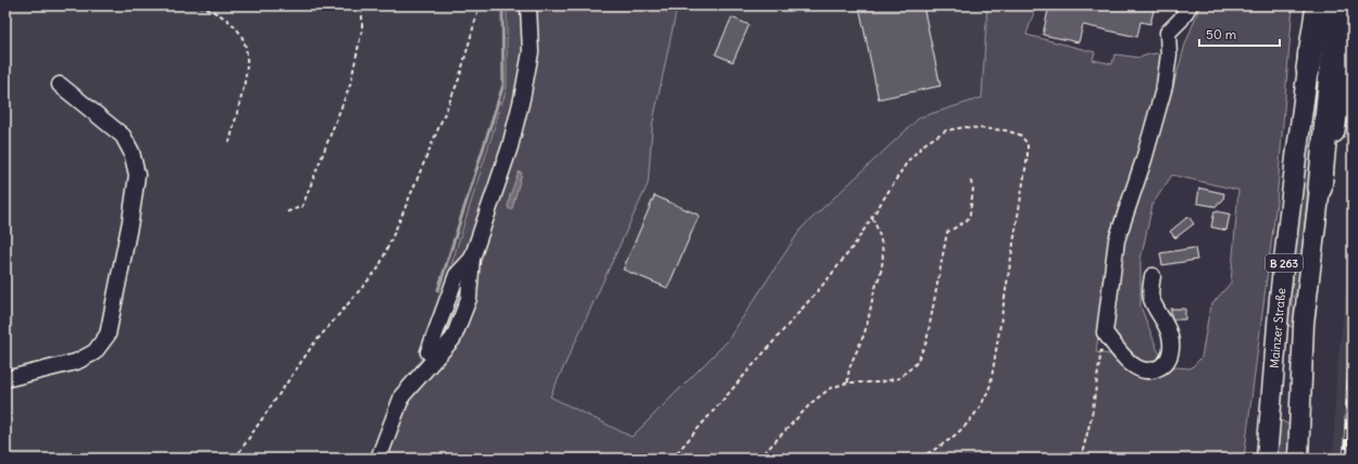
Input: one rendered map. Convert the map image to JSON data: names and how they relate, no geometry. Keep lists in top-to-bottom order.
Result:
{
  "streets": {
    "highway": ["B 263"],
    "main road": ["Mainzer Straße"]
  },
  "crossings": [
    ["B 263", "Mainzer Straße"]
  ],
  "scale_bar": "50 m"
}
